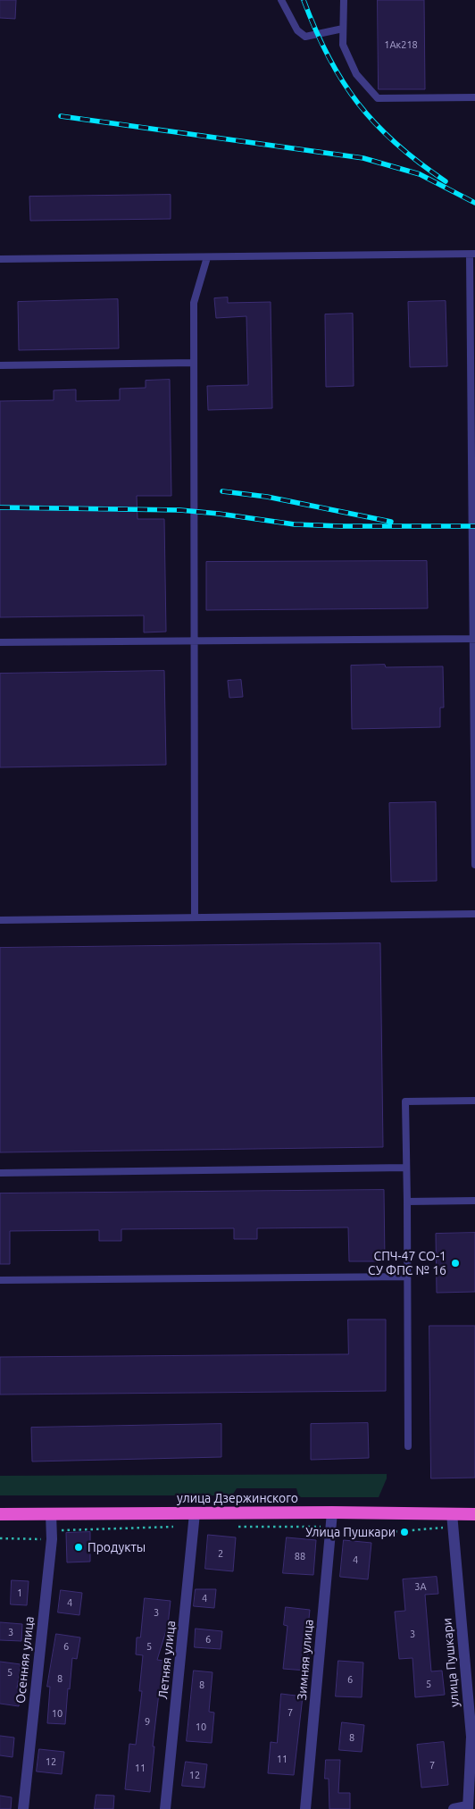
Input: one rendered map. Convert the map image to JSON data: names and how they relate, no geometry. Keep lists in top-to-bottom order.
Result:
{
  "streets": {
    "highway": ["улица Дзержинского"],
    "street": [
      "Осенняя улица",
      "Летняя улица",
      "Зимняя улица",
      "улица Пушкари"
    ]
  },
  "crossings": [
    ["улица Дзержинского", "Осенняя улица"],
    ["улица Дзержинского", "Летняя улица"],
    ["улица Дзержинского", "Зимняя улица"],
    ["улица Дзержинского", "улица Пушкари"]
  ],
  "places": ["СПЧ-47 СО-1 СУ ФПС № 16", "Улица Пушкари", "Продукты"],
  "house_numbers": [
    "1Ак218",
    "2",
    "88",
    "4",
    "3А",
    "1",
    "4",
    "4",
    "3",
    "3",
    "3",
    "6",
    "6",
    "5",
    "5",
    "8",
    "6",
    "5",
    "8",
    "7",
    "10",
    "9",
    "10",
    "8",
    "11",
    "12",
    "7",
    "11",
    "12"
  ]
}
